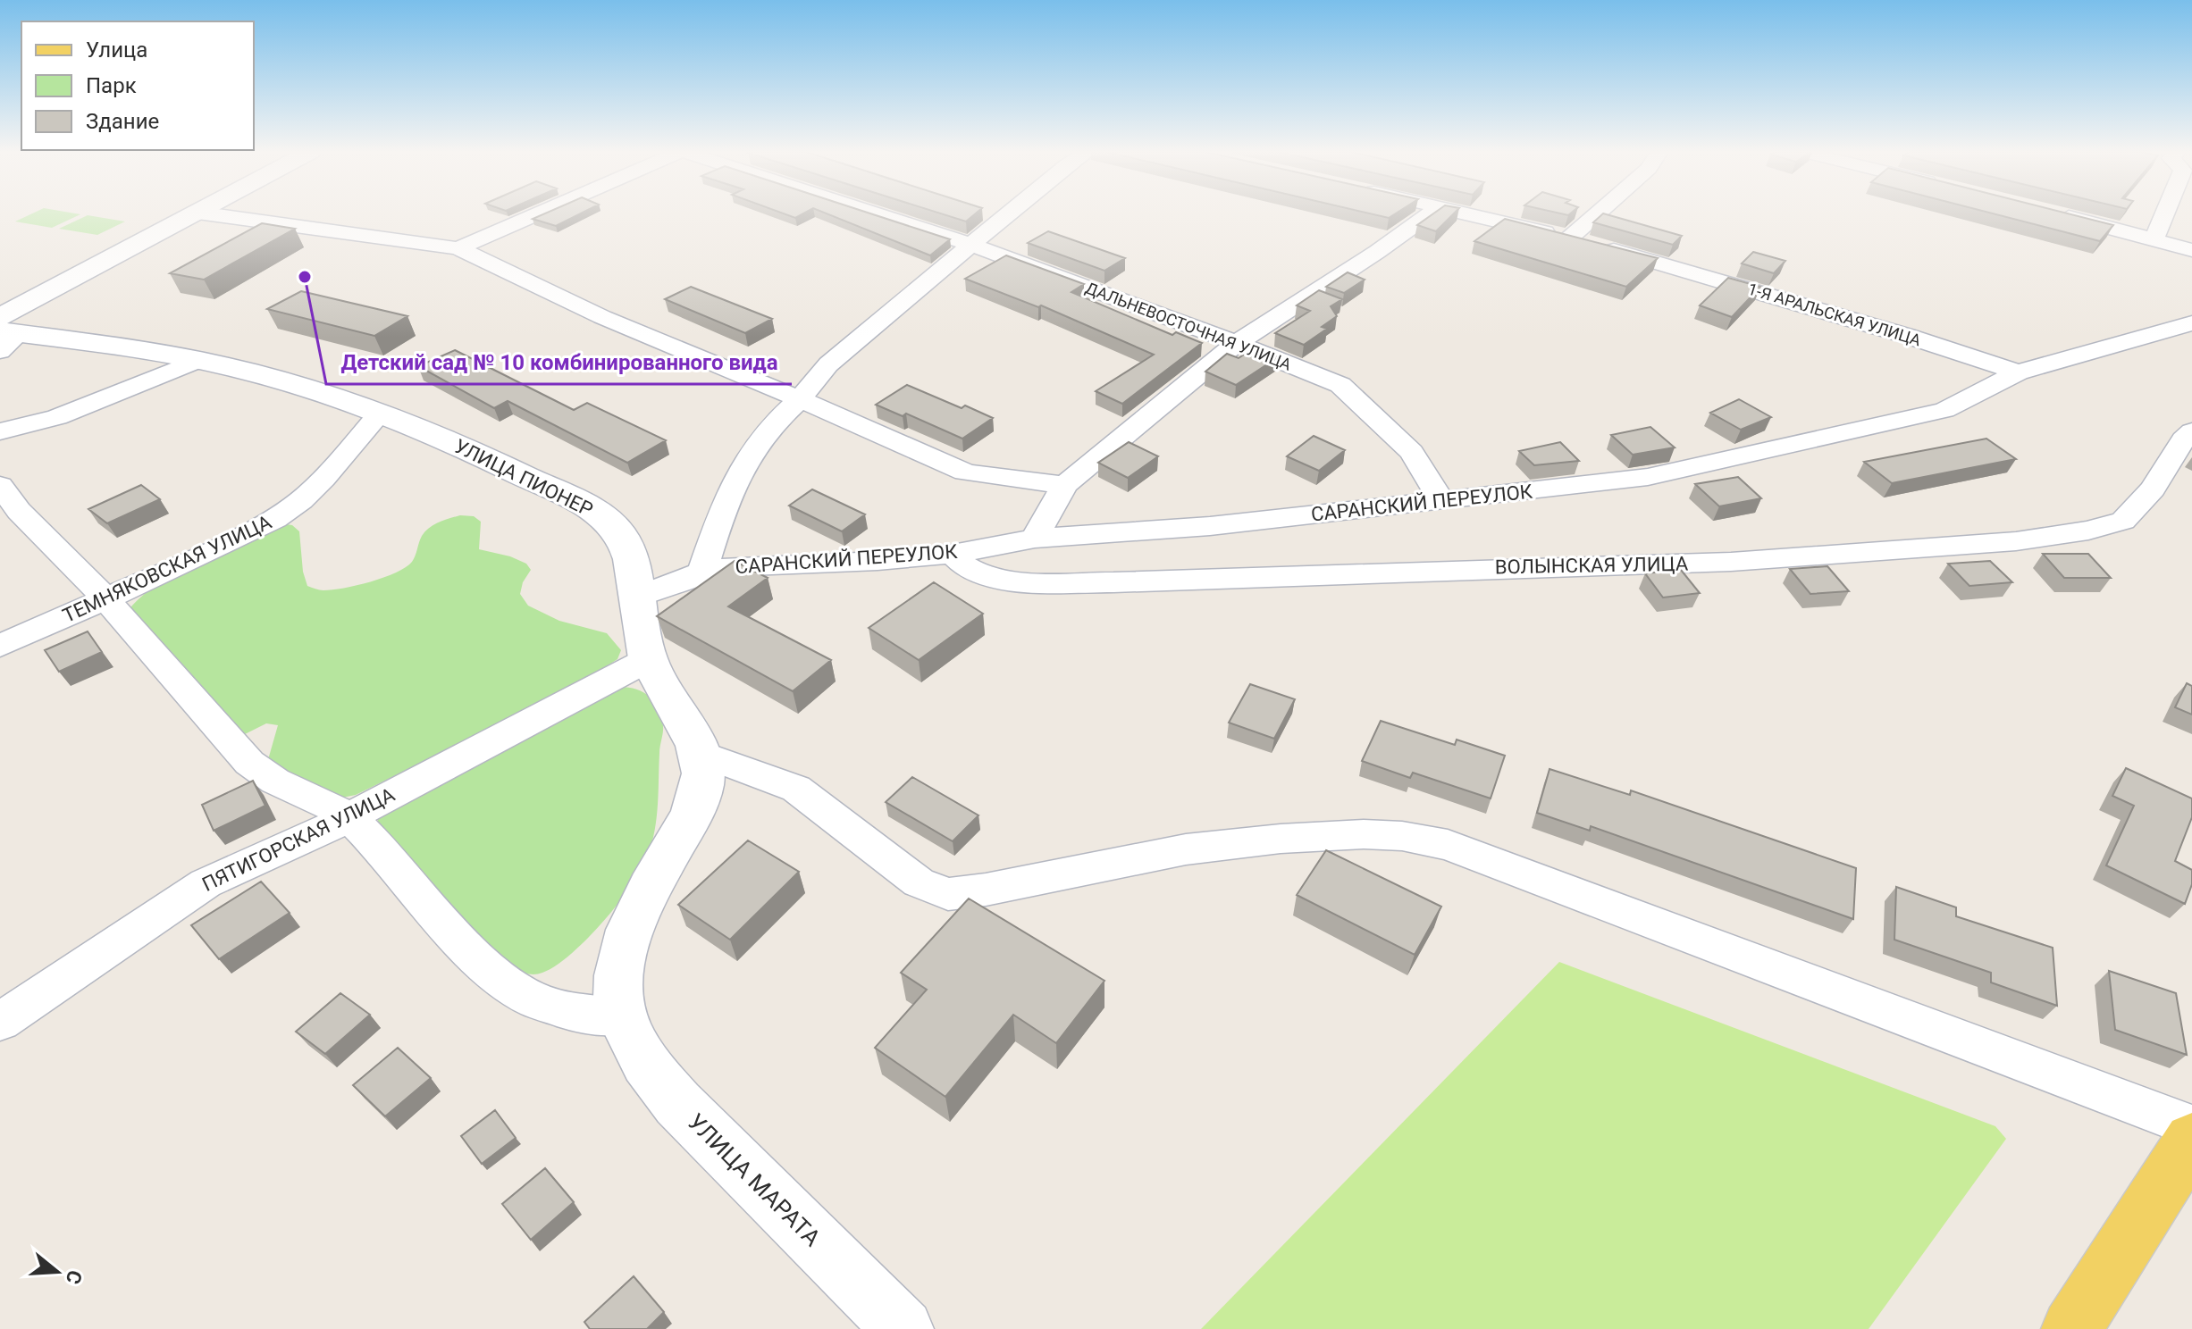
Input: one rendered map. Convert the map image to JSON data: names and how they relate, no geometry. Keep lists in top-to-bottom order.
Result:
{
  "streets": {
    "street": [
      "1-Я АРАЛЬСКАЯ УЛИЦА",
      "ДАЛЬНЕВОСТОЧНАЯ УЛИЦА",
      "УЛИЦА ПИОНЕР",
      "САРАНСКИЙ ПЕРЕУЛОК",
      "ВОЛЫНСКАЯ УЛИЦА",
      "ТЕМНЯКОВСКАЯ УЛИЦА",
      "ПЯТИГОРСКАЯ УЛИЦА",
      "УЛИЦА МАРАТА"
    ]
  },
  "crossings": [
    ["1-Я АРАЛЬСКАЯ УЛИЦА", "САРАНСКИЙ ПЕРЕУЛОК"],
    ["ДАЛЬНЕВОСТОЧНАЯ УЛИЦА", "САРАНСКИЙ ПЕРЕУЛОК"],
    ["УЛИЦА ПИОНЕР", "САРАНСКИЙ ПЕРЕУЛОК"],
    ["УЛИЦА ПИОНЕР", "ТЕМНЯКОВСКАЯ УЛИЦА"],
    ["УЛИЦА ПИОНЕР", "ПЯТИГОРСКАЯ УЛИЦА"],
    ["УЛИЦА ПИОНЕР", "УЛИЦА МАРАТА"],
    ["САРАНСКИЙ ПЕРЕУЛОК", "ВОЛЫНСКАЯ УЛИЦА"]
  ],
  "places": ["Детский сад № 10 комбинированного вида"],
  "legend": ["Улица", "Парк", "Здание"],
  "north": "right"
}
